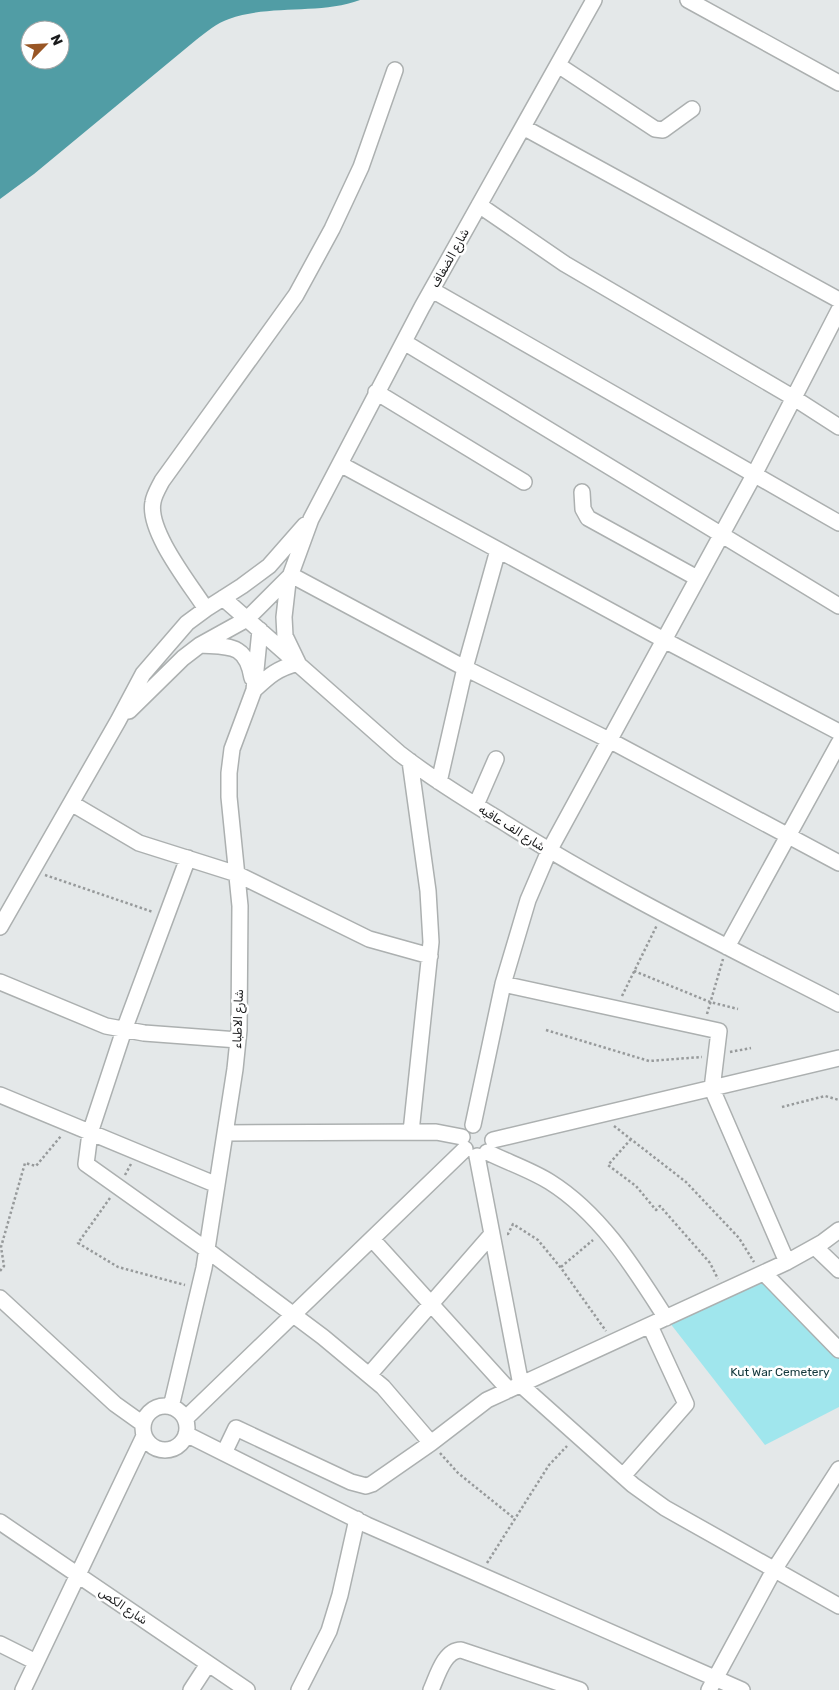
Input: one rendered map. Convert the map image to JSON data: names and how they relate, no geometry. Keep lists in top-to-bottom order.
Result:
{
  "streets": {
    "street": [
      "شارع الضفاف",
      "شارع الف عافيه",
      "شارع الاطباء",
      "شارع الكص"
    ]
  },
  "crossings": [
    ["شارع الف عافيه", "شارع الاطباء"]
  ],
  "parks": ["Kut War Cemetery"],
  "north": "top right"
}
